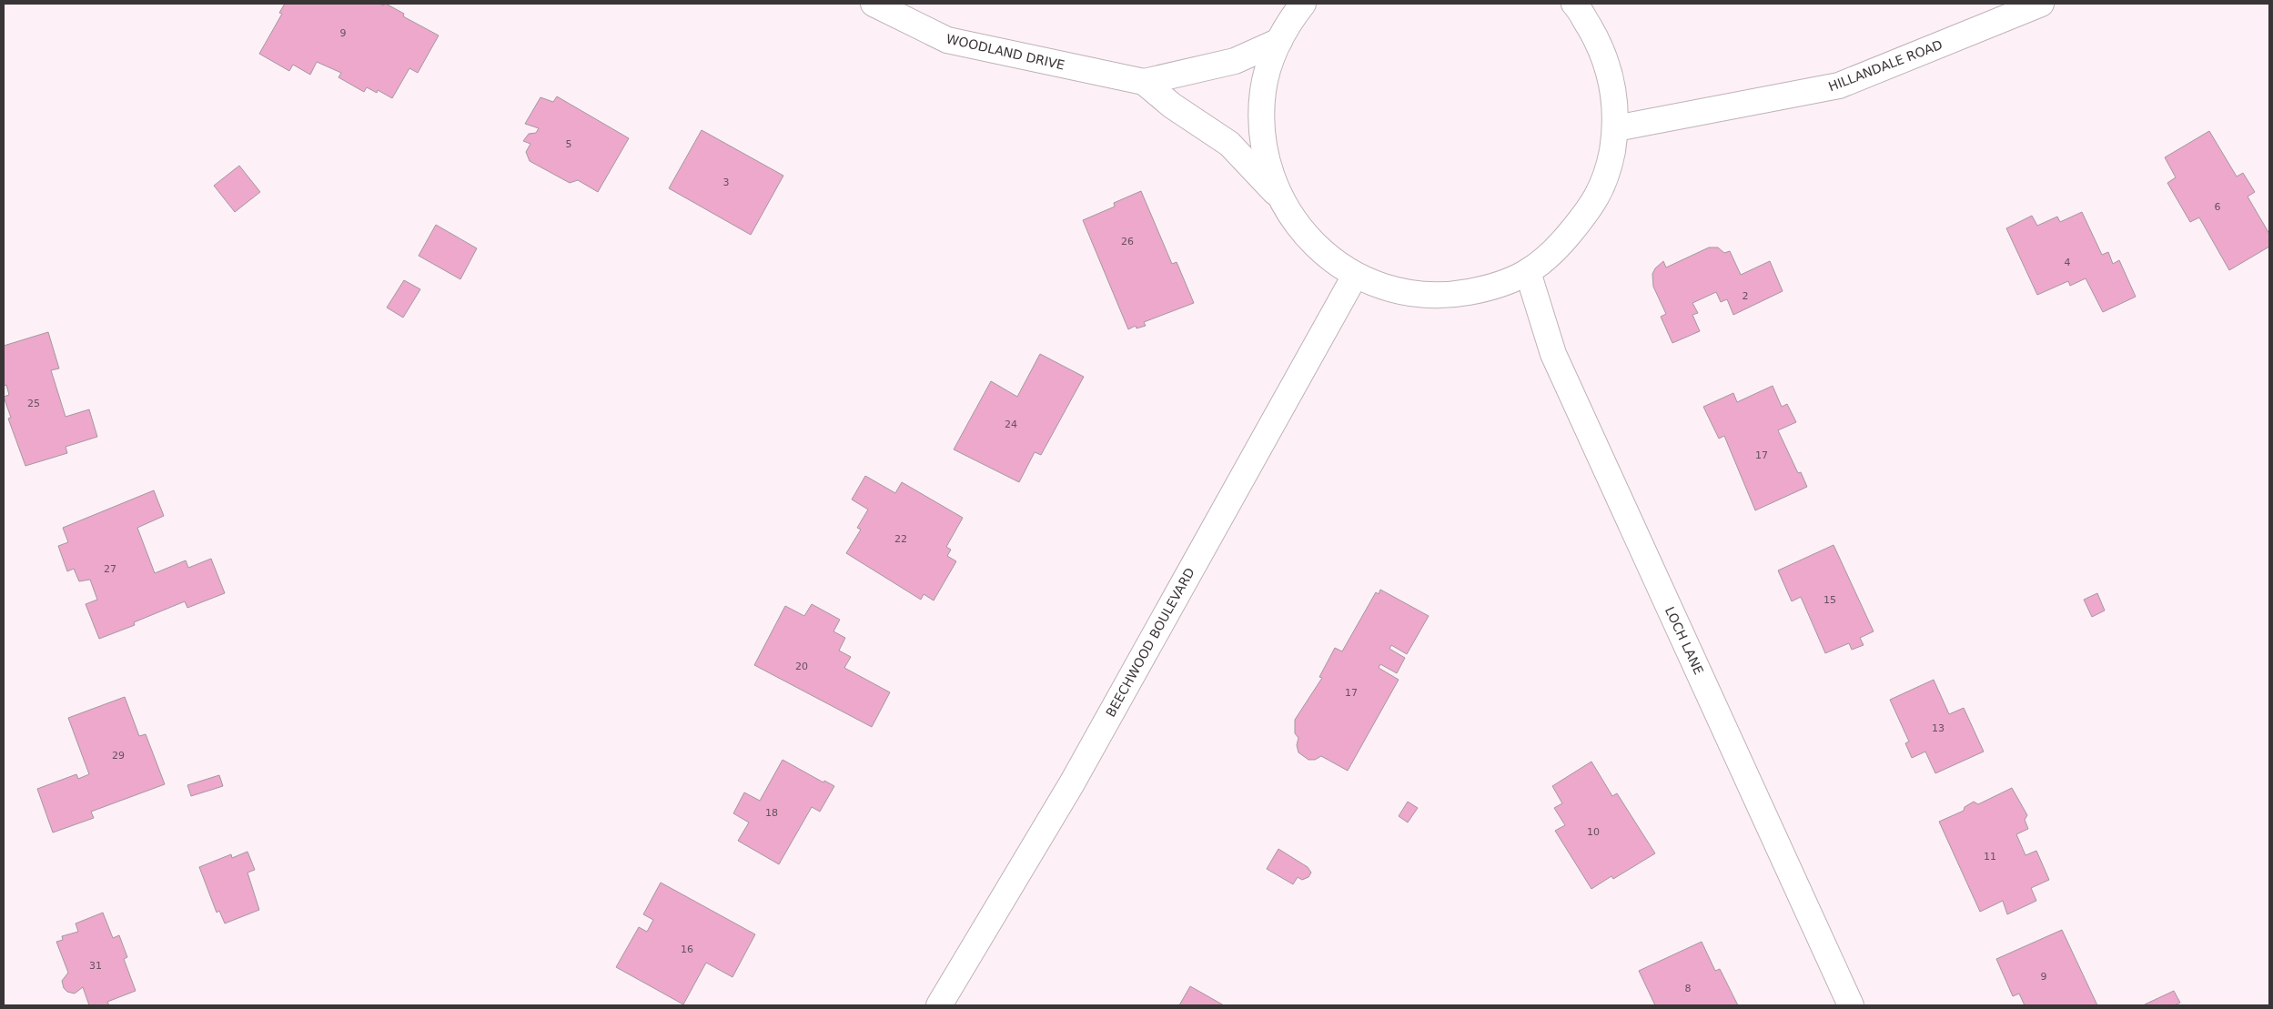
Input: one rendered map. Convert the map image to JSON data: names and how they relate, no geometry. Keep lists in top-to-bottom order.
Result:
{
  "streets": {
    "street": [
      "WOODLAND DRIVE",
      "HILLANDALE ROAD",
      "LOCH LANE",
      "BEECHWOOD BOULEVARD"
    ]
  },
  "house_numbers": [
    "9",
    "5",
    "3",
    "6",
    "26",
    "4",
    "2",
    "25",
    "24",
    "17",
    "22",
    "27",
    "15",
    "20",
    "17",
    "13",
    "29",
    "18",
    "10",
    "11",
    "16",
    "31",
    "9",
    "8"
  ]
}
